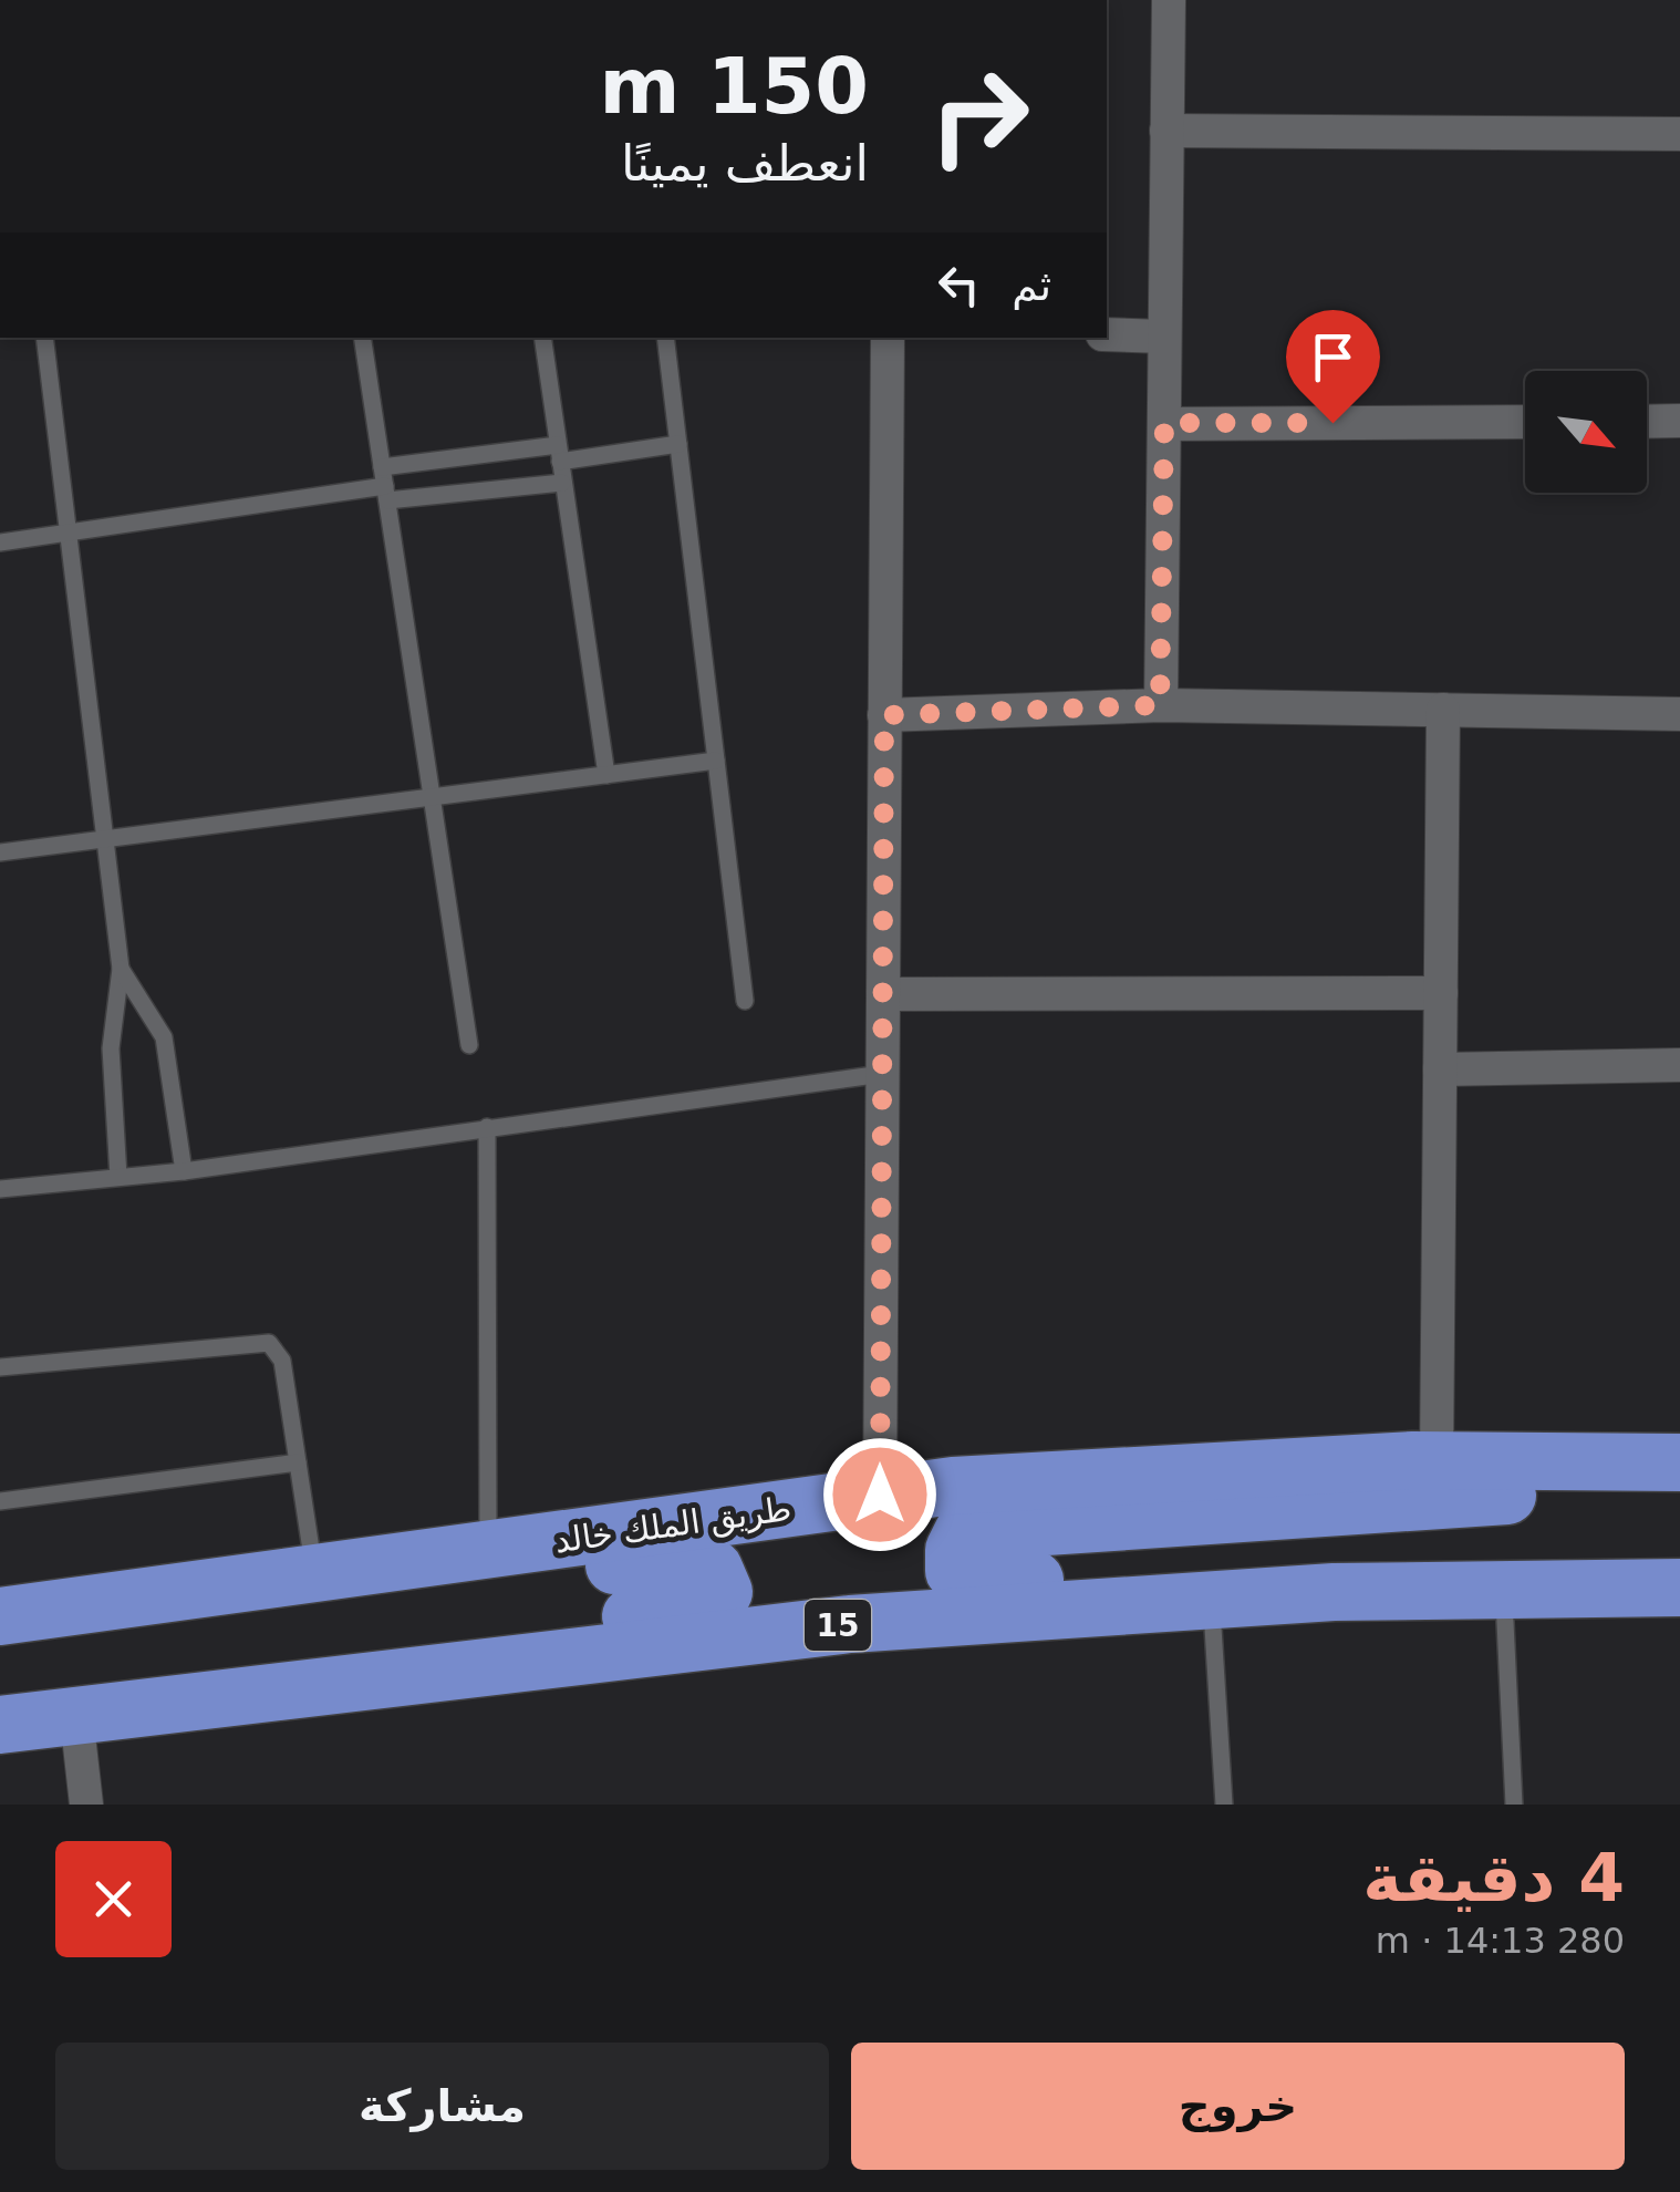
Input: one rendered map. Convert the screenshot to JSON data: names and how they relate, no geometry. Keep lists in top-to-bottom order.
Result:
{
  "streets": {
    "highway": ["طريق الملك خالد", "15"]
  },
  "north": "bottom right",
  "page": {
    "turn": ["150 m", "انعطف يمينًا"],
    "then": "ثم",
    "heading": ["4 دقيقة", "280 m · 14:13"],
    "buttons": ["خروج", "مشاركة"]
  }
}
